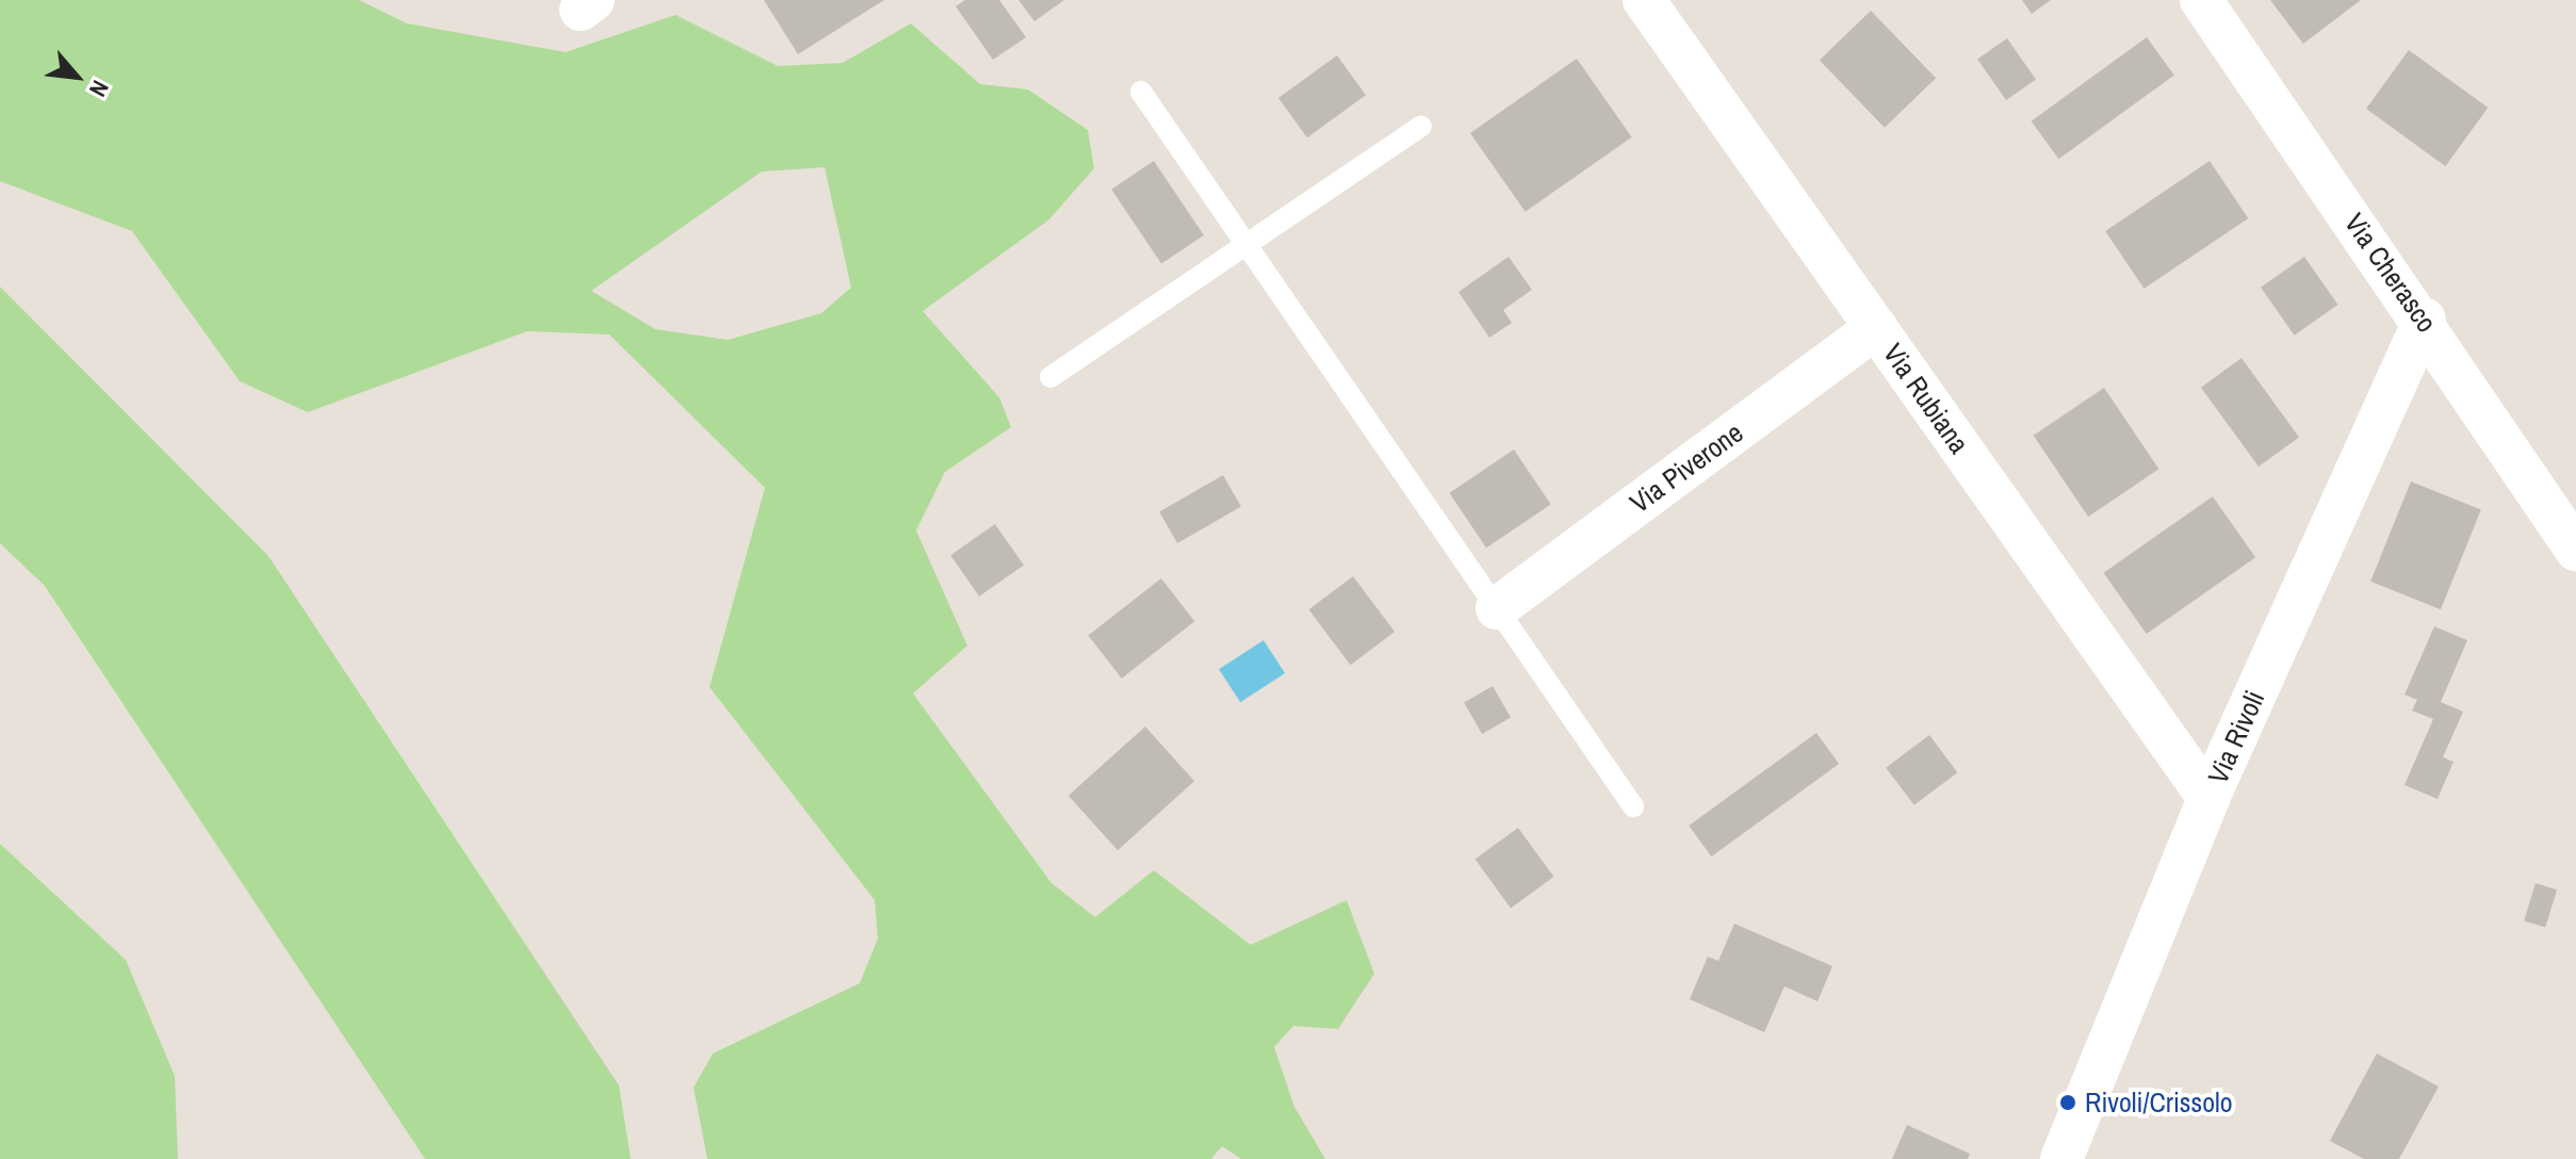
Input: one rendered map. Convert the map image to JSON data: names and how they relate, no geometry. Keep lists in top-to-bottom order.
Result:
{
  "streets": {
    "street": [
      "Via Cherasco",
      "Via Rubiana",
      "Via Piverone",
      "Via Rivoli"
    ]
  },
  "crossings": [
    ["Via Cherasco", "Via Rivoli"],
    ["Via Rubiana", "Via Piverone"],
    ["Via Rubiana", "Via Rivoli"]
  ],
  "places": ["Rivoli/Crissolo"],
  "north": "bottom right"
}
